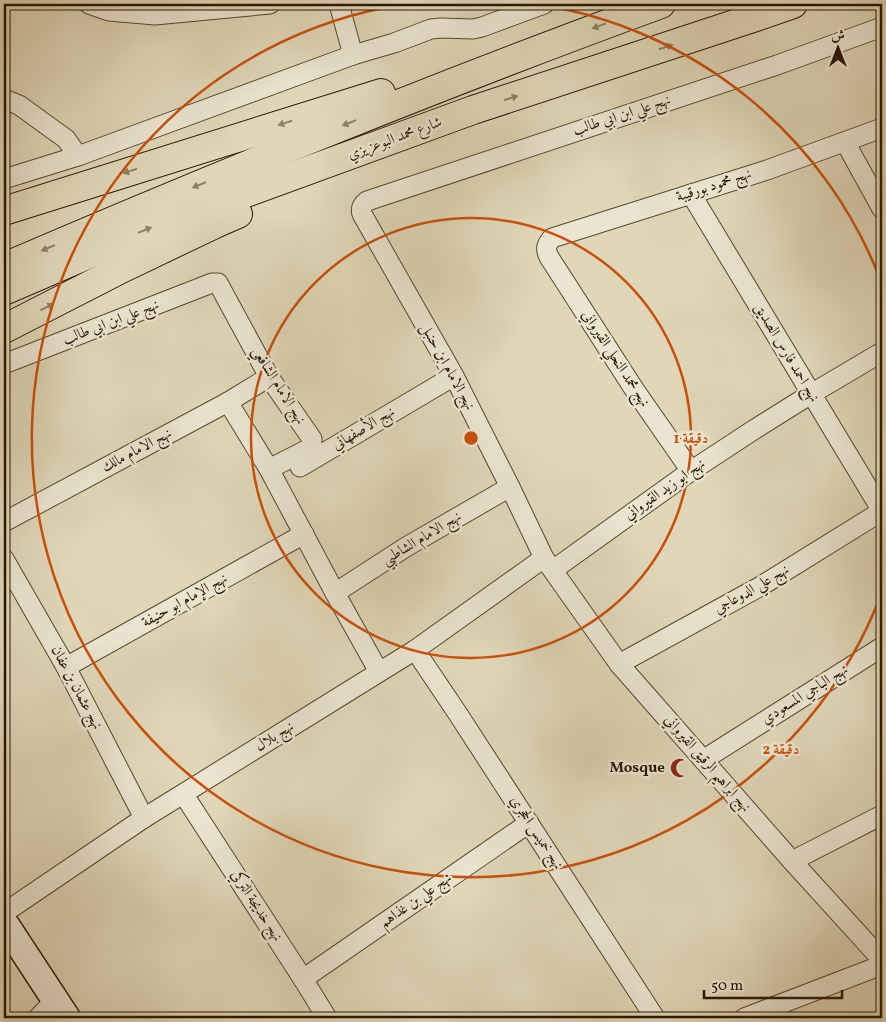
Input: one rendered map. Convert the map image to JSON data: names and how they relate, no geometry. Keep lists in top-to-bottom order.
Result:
{
  "streets": {
    "highway": ["شارع محمد البوعزيزي"],
    "street": [
      "نهج علي ابن ابي طالب",
      "نهج محمود بورقيبة",
      "نهج احمد فارس الصديق",
      "نهج محمد النحلي القيرواني",
      "نهج الامام ابن حنبل",
      "نهج الامام الشافعي",
      "نهج الأصفهاني",
      "نهج الامام مالك",
      "نهج ابو زيد القيرواني",
      "نهج الامام الشاطبي",
      "نهج علي الدوعاجي",
      "نهج الإمام ابو حنيفة",
      "نهج عثمان بن عفان",
      "نهج الباجي المسعودي",
      "نهج بلال",
      "نهج ابراهيم الرقيق القيرواني",
      "نهج خميس الحجري",
      "نهج علي بن غذاهم",
      "نهج خديجة التركي"
    ]
  },
  "crossings": [
    ["نهج علي ابن ابي طالب", "نهج الامام ابن حنبل"],
    ["نهج علي ابن ابي طالب", "نهج الامام الشافعي"],
    ["نهج محمود بورقيبة", "نهج احمد فارس الصديق"],
    ["نهج محمود بورقيبة", "نهج محمد النحلي القيرواني"],
    ["نهج احمد فارس الصديق", "نهج ابو زيد القيرواني"],
    ["نهج احمد فارس الصديق", "نهج علي الدوعاجي"],
    ["نهج محمد النحلي القيرواني", "نهج ابو زيد القيرواني"],
    ["نهج الامام ابن حنبل", "نهج الأصفهاني"],
    ["نهج الامام ابن حنبل", "نهج ابو زيد القيرواني"],
    ["نهج الامام ابن حنبل", "نهج الامام الشاطبي"],
    ["نهج الامام ابن حنبل", "نهج بلال"],
    ["نهج الامام ابن حنبل", "نهج ابراهيم الرقيق القيرواني"],
    ["نهج الامام الشافعي", "نهج الأصفهاني"],
    ["نهج الامام الشافعي", "نهج الامام مالك"],
    ["نهج ابو زيد القيرواني", "نهج بلال"],
    ["نهج ابو زيد القيرواني", "نهج ابراهيم الرقيق القيرواني"],
    ["نهج علي الدوعاجي", "نهج ابراهيم الرقيق القيرواني"],
    ["نهج الإمام ابو حنيفة", "نهج عثمان بن عفان"],
    ["نهج عثمان بن عفان", "نهج بلال"],
    ["نهج الباجي المسعودي", "نهج ابراهيم الرقيق القيرواني"],
    ["نهج بلال", "نهج ابراهيم الرقيق القيرواني"],
    ["نهج بلال", "نهج خميس الحجري"],
    ["نهج بلال", "نهج خديجة التركي"],
    ["نهج خميس الحجري", "نهج علي بن غذاهم"],
    ["نهج علي بن غذاهم", "نهج خديجة التركي"]
  ],
  "places": {
    "mosque": ["Mosque"]
  },
  "scale_bar": "50 m",
  "north": "top",
  "rings": ["1 دقيقة", "2 دقيقة"]
}
